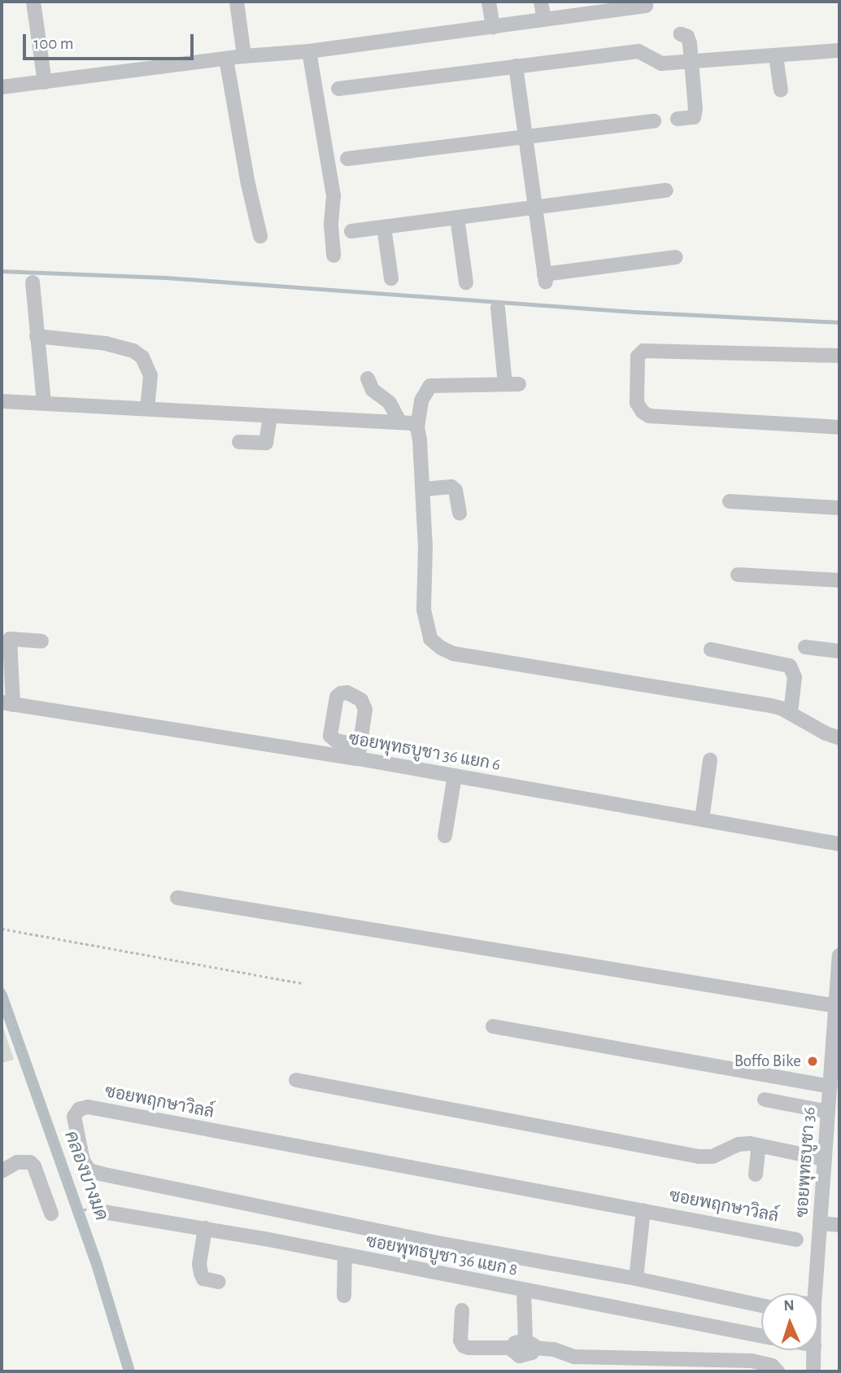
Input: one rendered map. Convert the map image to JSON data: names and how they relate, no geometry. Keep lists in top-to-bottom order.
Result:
{
  "streets": {
    "street": [
      "ซอยพุทธบูชา 36 แยก 6",
      "ซอยพฤกษาวิลล์",
      "ซอยพุทธบูชา 36",
      "ซอยพุทธบูชา 36 แยก 8"
    ]
  },
  "water": ["คลองบางมด"],
  "places": ["Boffo Bike"],
  "scale_bar": "100 m",
  "north": "top"
}
